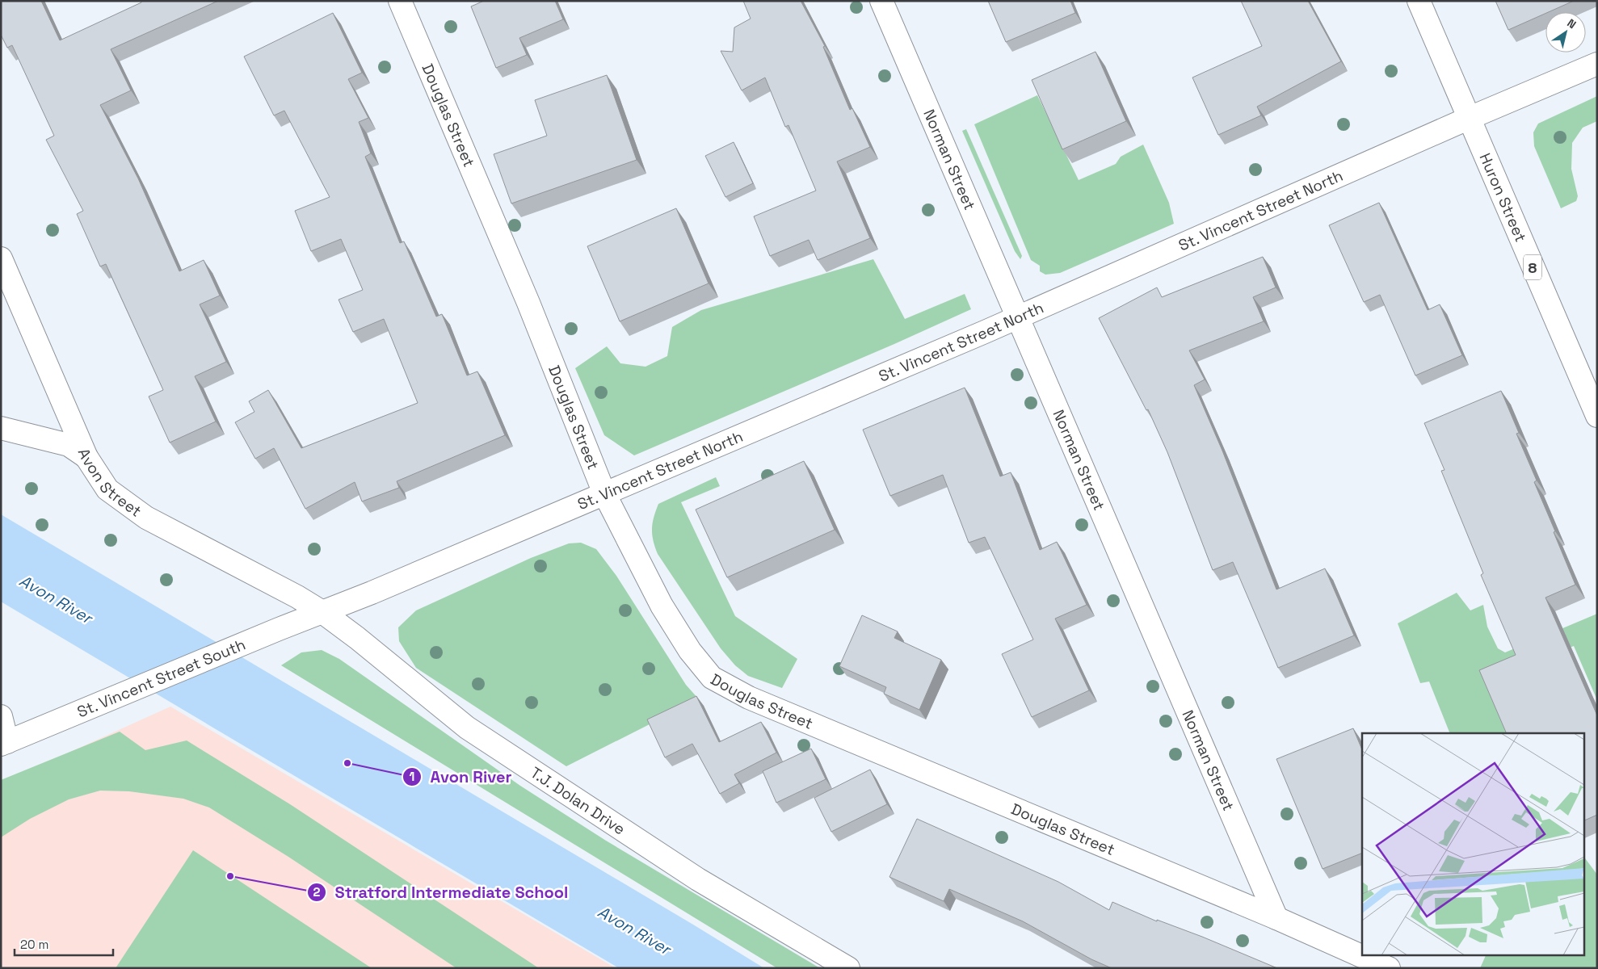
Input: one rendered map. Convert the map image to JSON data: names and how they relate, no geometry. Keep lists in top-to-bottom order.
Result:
{
  "streets": {
    "street": [
      "Douglas Street",
      "Norman Street",
      "Huron Street",
      "St. Vincent Street North",
      "8",
      "Avon Street",
      "St. Vincent Street South",
      "T.J. Dolan Drive"
    ]
  },
  "crossings": [
    ["Douglas Street", "Norman Street"],
    ["Douglas Street", "St. Vincent Street North"],
    ["Norman Street", "St. Vincent Street North"],
    ["Huron Street", "St. Vincent Street North"],
    ["St. Vincent Street North", "Avon Street"],
    ["St. Vincent Street North", "St. Vincent Street South"],
    ["St. Vincent Street North", "T.J. Dolan Drive"],
    ["Avon Street", "St. Vincent Street South"],
    ["Avon Street", "T.J. Dolan Drive"],
    ["St. Vincent Street South", "T.J. Dolan Drive"]
  ],
  "water": ["Avon River"],
  "places": ["Avon River", "Stratford Intermediate School"],
  "scale_bar": "20 m",
  "north": "top right"
}
